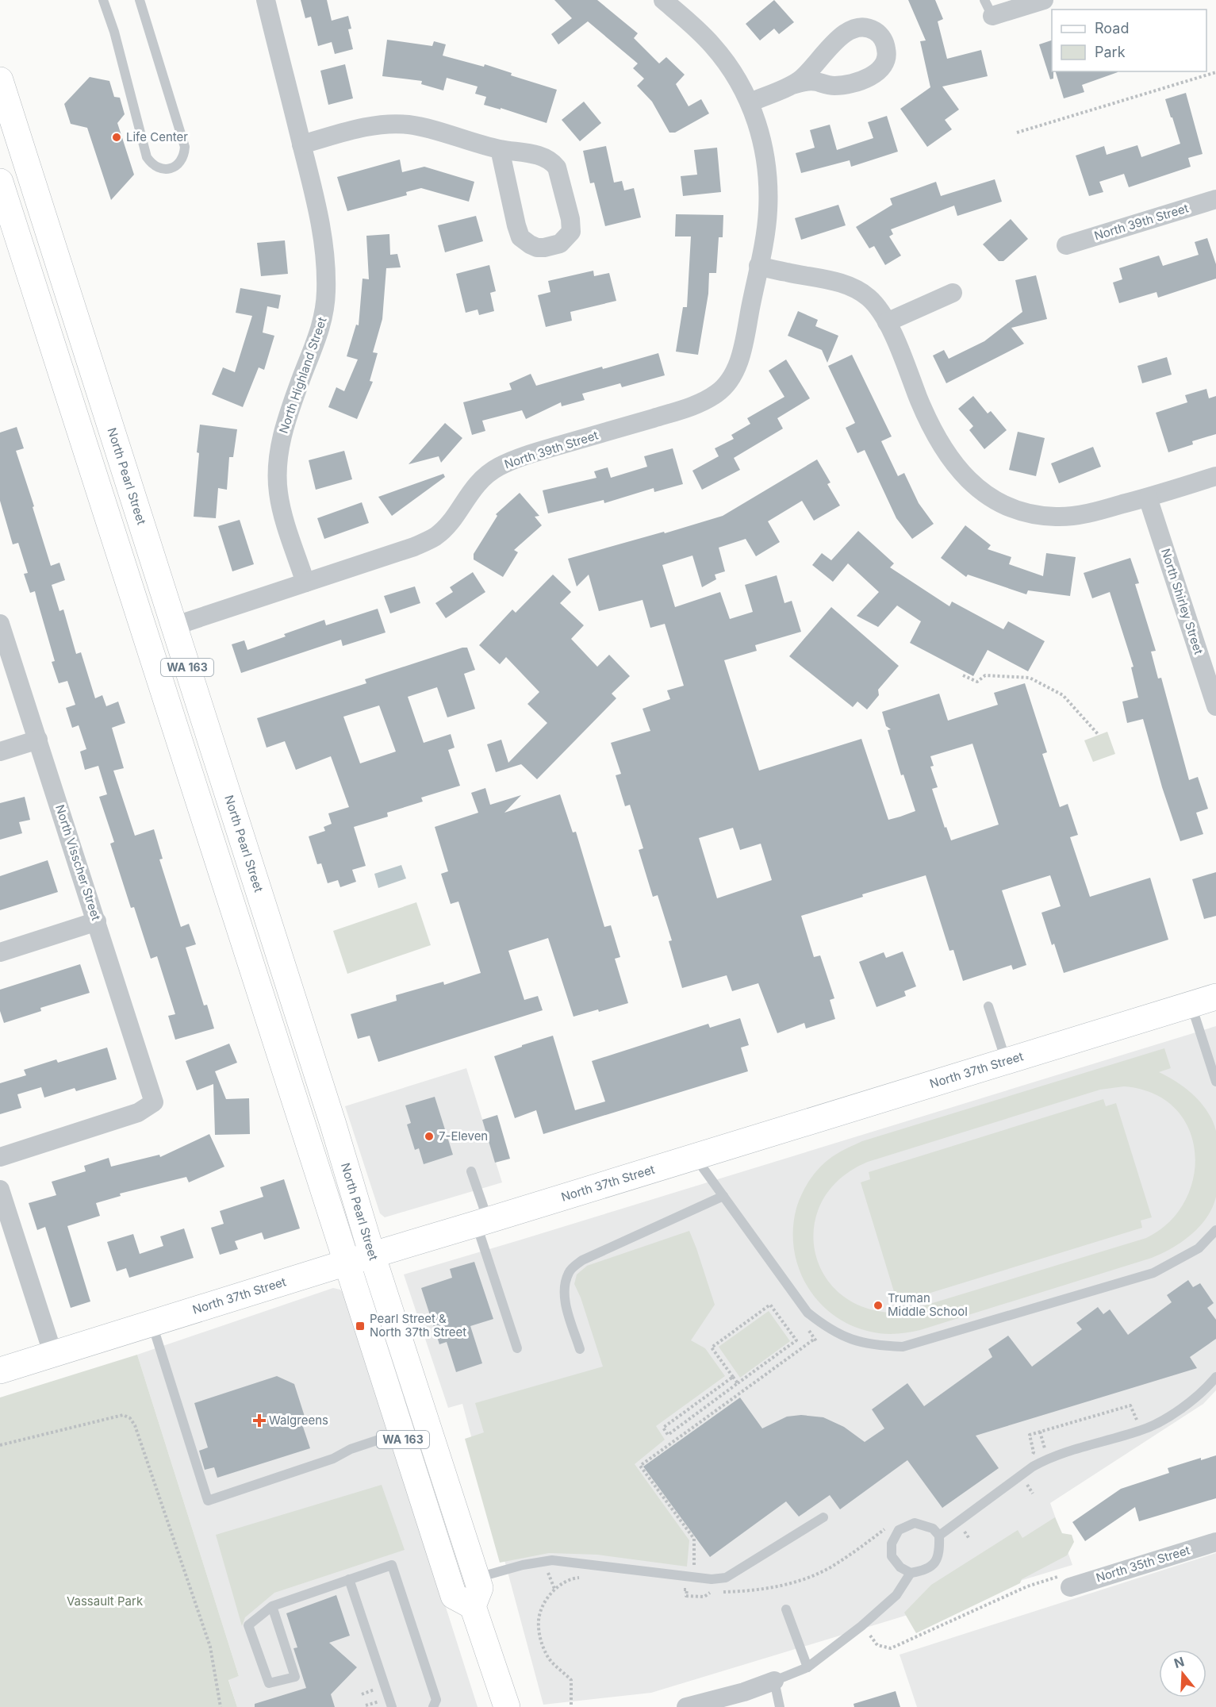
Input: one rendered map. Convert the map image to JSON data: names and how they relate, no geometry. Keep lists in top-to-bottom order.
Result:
{
  "streets": {
    "main road": ["North Pearl Street", "WA 163", "North 37th Street"],
    "street": [
      "North 39th Street",
      "North Highland Street",
      "North Shirley Street",
      "North Visscher Street",
      "North 35th Street"
    ]
  },
  "crossings": [
    ["North 39th Street", "North Highland Street"],
    ["North 39th Street", "North Pearl Street"],
    ["North Pearl Street", "WA 163"],
    ["North Pearl Street", "North 37th Street"],
    ["WA 163", "North 37th Street"]
  ],
  "parks": ["Vassault Park"],
  "places": {
    "other": ["Life Center", "7-Eleven", "Truman Middle School"],
    "transit": ["Pearl Street & North 37th Street"],
    "health": ["Walgreens"]
  },
  "legend": ["Road", "Park"],
  "north": "top"
}
